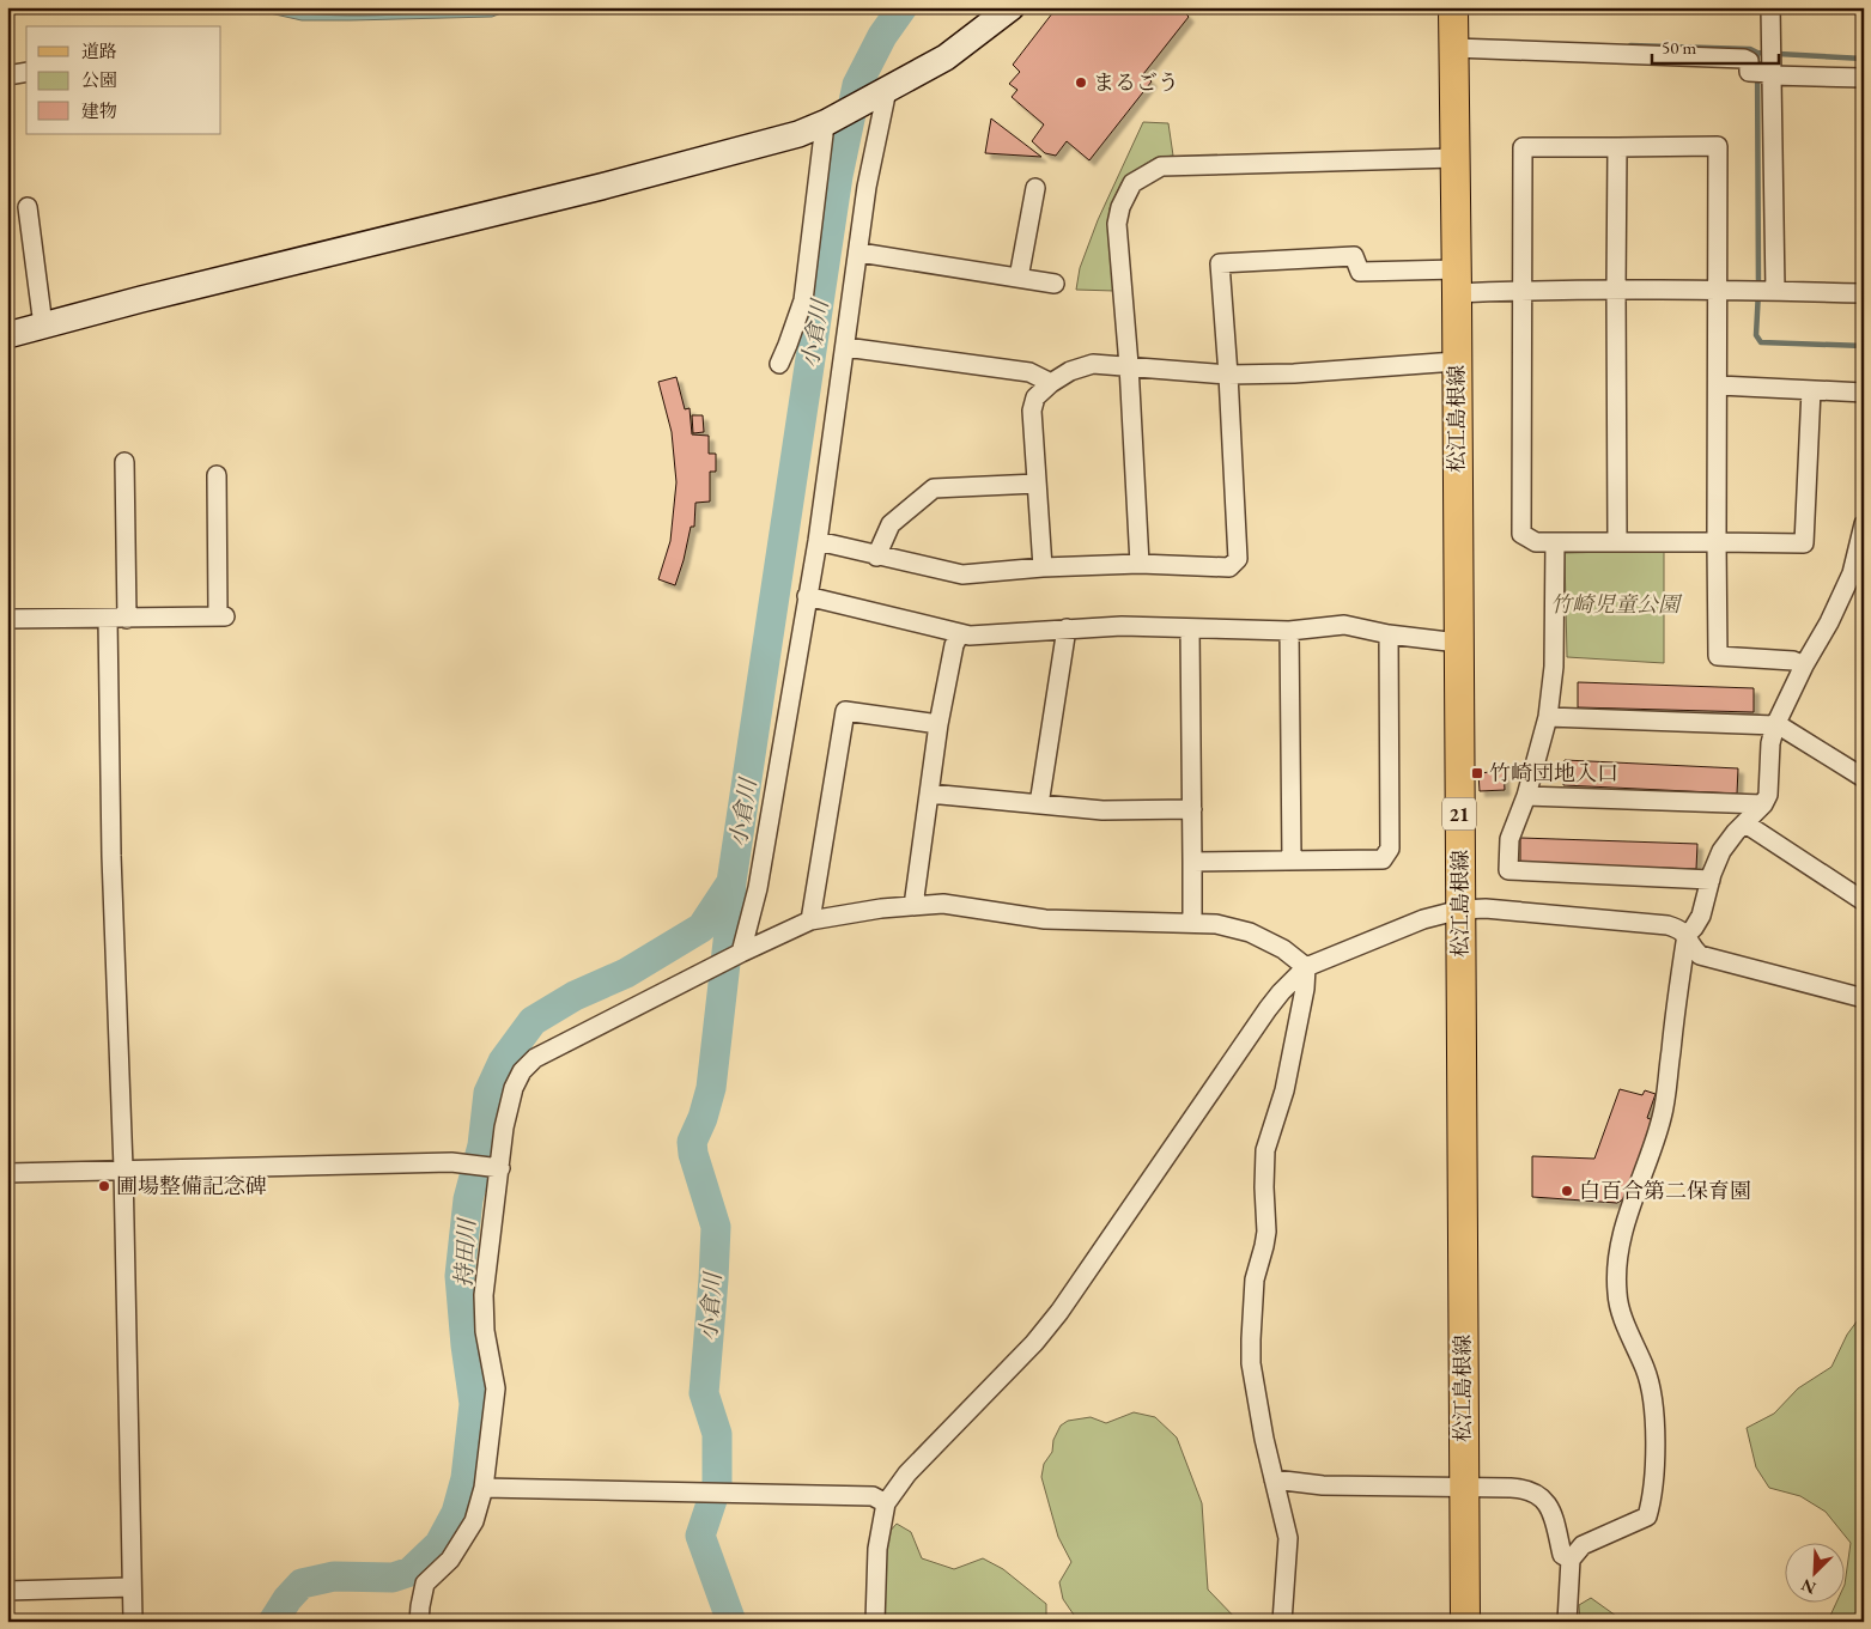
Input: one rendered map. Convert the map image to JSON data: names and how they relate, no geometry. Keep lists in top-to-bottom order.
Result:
{
  "streets": {
    "main road": ["松江島根線", "21"]
  },
  "water": ["小倉川", "持田川"],
  "parks": ["竹崎児童公園"],
  "places": {
    "other": ["まるごう", "圃場整備記念碑", "白百合第二保育園"],
    "transit": ["竹崎団地入口"]
  },
  "legend": ["道路", "公園", "建物"],
  "scale_bar": "50 m",
  "north": "bottom left"
}
